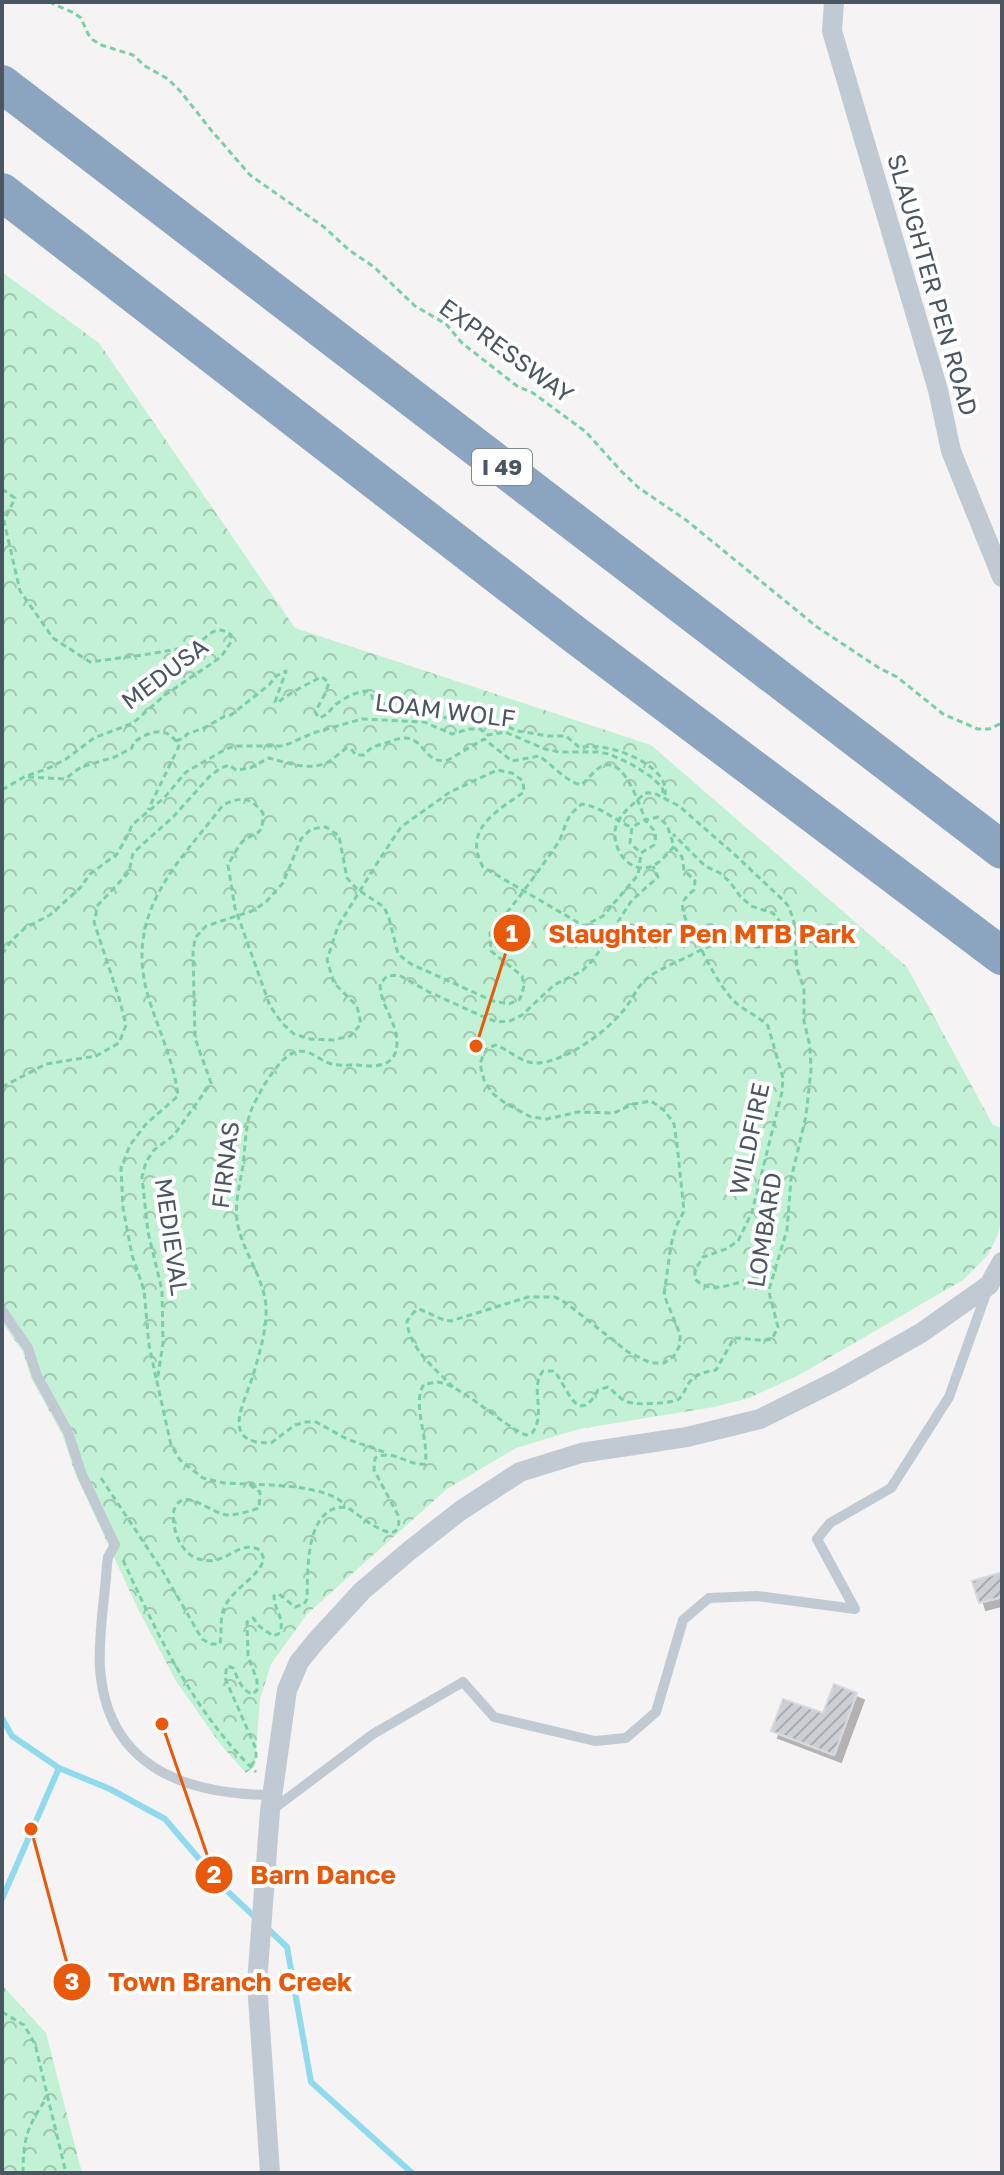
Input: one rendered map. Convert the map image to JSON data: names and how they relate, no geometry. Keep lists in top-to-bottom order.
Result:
{
  "streets": {
    "highway": ["I 49"],
    "street": ["SLAUGHTER PEN ROAD"],
    "path": [
      "EXPRESSWAY",
      "MEDUSA",
      "LOAM WOLF",
      "WILDFIRE",
      "FIRNAS",
      "LOMBARD",
      "MEDIEVAL"
    ]
  },
  "crossings": [
    ["LOAM WOLF", "LOMBARD"],
    ["WILDFIRE", "LOMBARD"],
    ["FIRNAS", "LOMBARD"]
  ],
  "places": ["Slaughter Pen MTB Park", "Barn Dance", "Town Branch Creek"]
}
